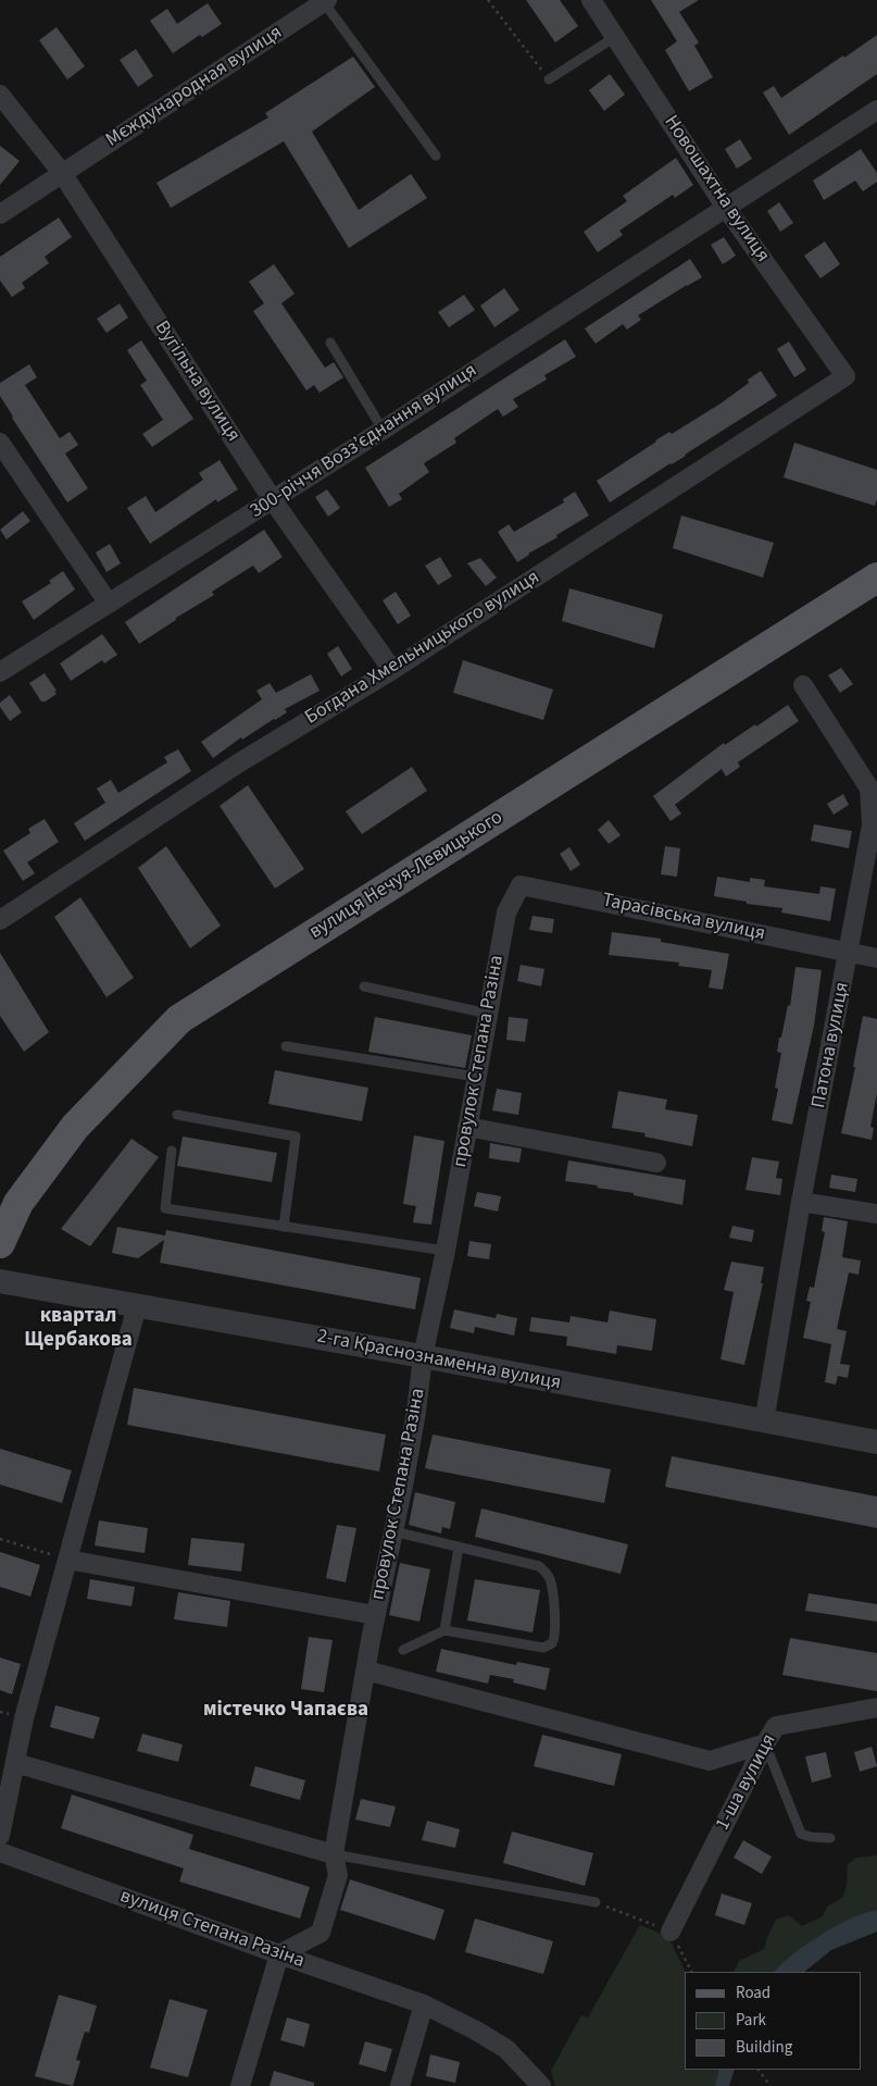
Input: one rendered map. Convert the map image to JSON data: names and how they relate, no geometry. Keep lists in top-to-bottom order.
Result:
{
  "streets": {
    "main road": ["вулиця Нечуя-Левицького"],
    "street": [
      "Мєждународная вулиця",
      "Новошахтна вулиця",
      "Вугільна вулиця",
      "300-річчя Возз’єднання вулиця",
      "Богдана Хмельницького вулиця",
      "Тарасівська вулиця",
      "Патона вулиця",
      "провулок Степана Разіна",
      "2-га Краснознаменна вулиця",
      "1-ша вулиця",
      "вулиця Степана Разіна"
    ]
  },
  "crossings": [
    ["Мєждународная вулиця", "Вугільна вулиця"],
    ["Новошахтна вулиця", "300-річчя Возз’єднання вулиця"],
    ["Новошахтна вулиця", "Богдана Хмельницького вулиця"],
    ["Вугільна вулиця", "300-річчя Возз’єднання вулиця"],
    ["Вугільна вулиця", "Богдана Хмельницького вулиця"],
    ["Тарасівська вулиця", "Патона вулиця"],
    ["Тарасівська вулиця", "провулок Степана Разіна"],
    ["Патона вулиця", "2-га Краснознаменна вулиця"],
    ["провулок Степана Разіна", "2-га Краснознаменна вулиця"],
    ["провулок Степана Разіна", "вулиця Степана Разіна"]
  ],
  "districts": ["квартал Щербакова", "містечко Чапаєва"],
  "legend": ["Road", "Park", "Building"]
}
